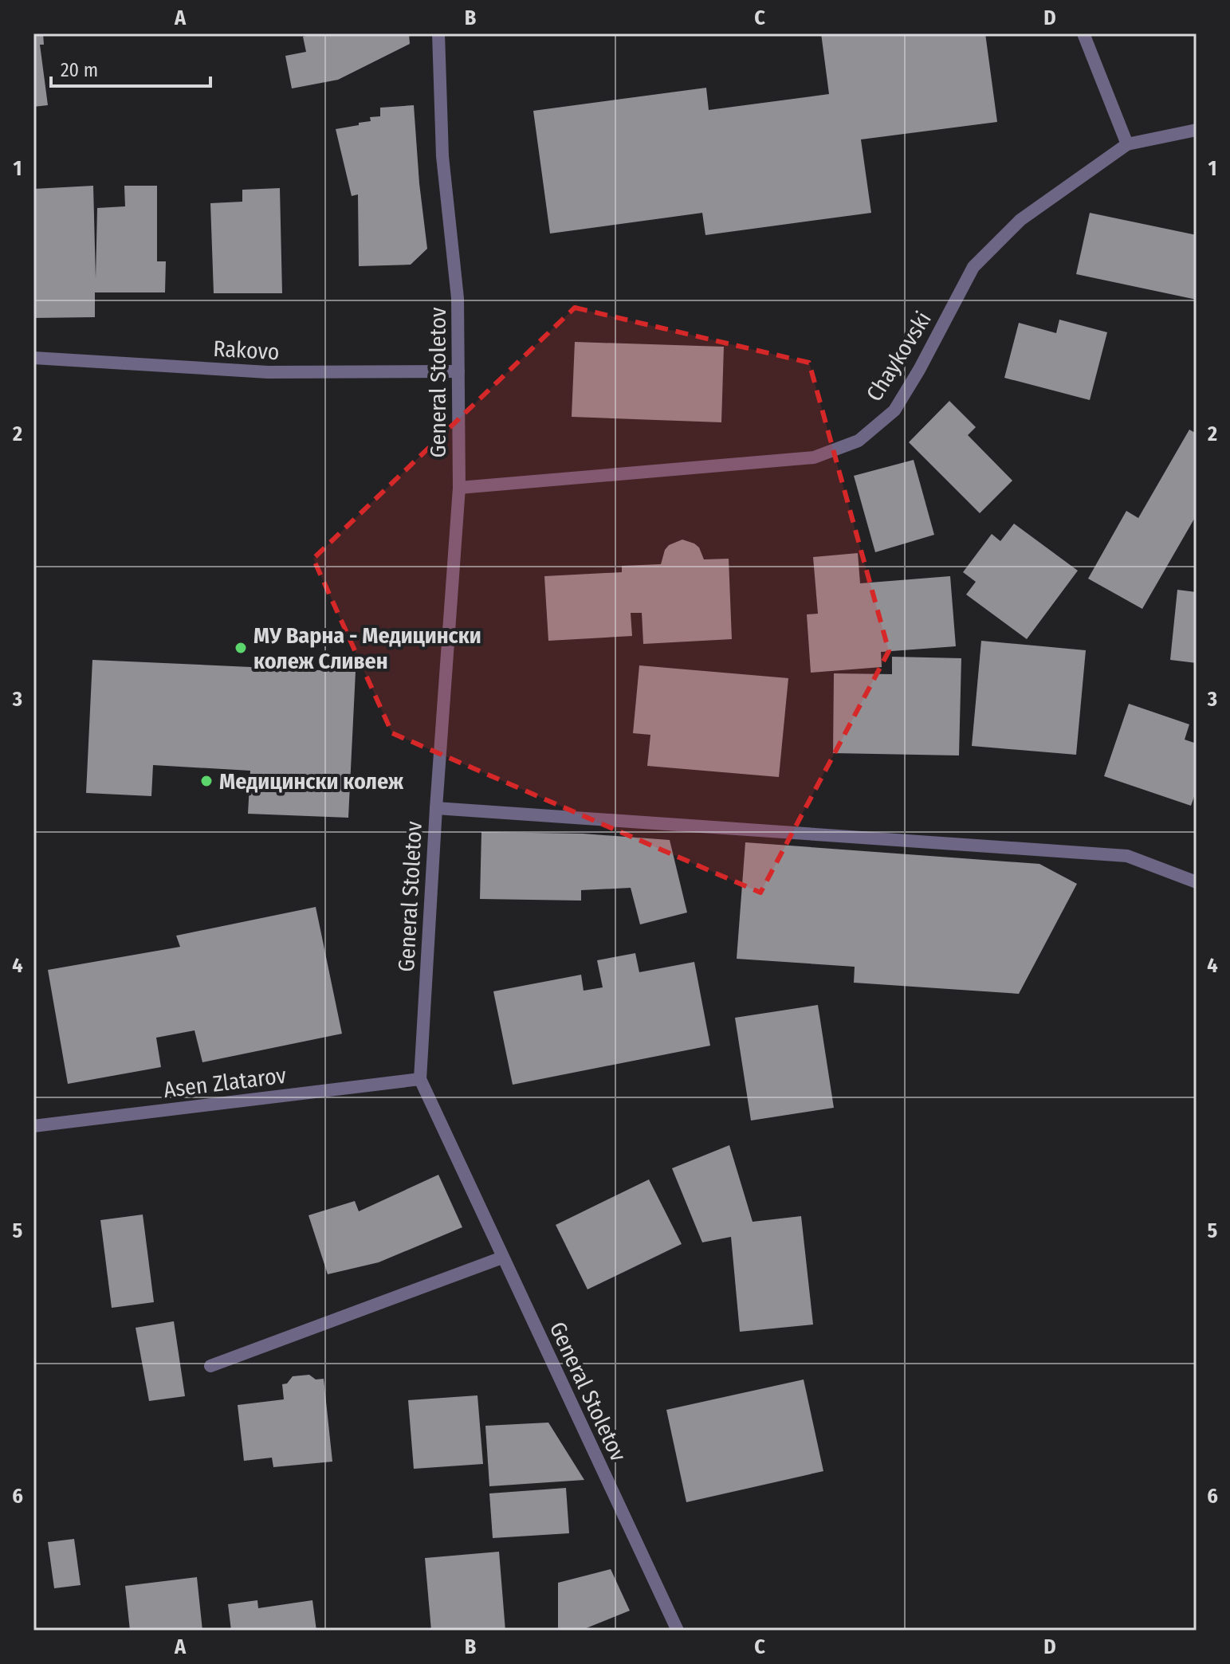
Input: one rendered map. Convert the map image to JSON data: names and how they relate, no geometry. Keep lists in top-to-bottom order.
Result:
{
  "streets": {
    "street": [
      "Rakovo",
      "Chaykovski",
      "General Stoletov",
      "Asen Zlatarov"
    ]
  },
  "crossings": [
    ["Rakovo", "General Stoletov"],
    ["Chaykovski", "General Stoletov"],
    ["General Stoletov", "Asen Zlatarov"]
  ],
  "places": ["МУ Варна - Медицински колеж Сливен", "Медицински колеж"],
  "scale_bar": "20 m",
  "grid": {
    "columns": [
      "A",
      "B",
      "C",
      "D"
    ],
    "rows": [
      "1",
      "2",
      "3",
      "4",
      "5",
      "6"
    ]
  }
}
